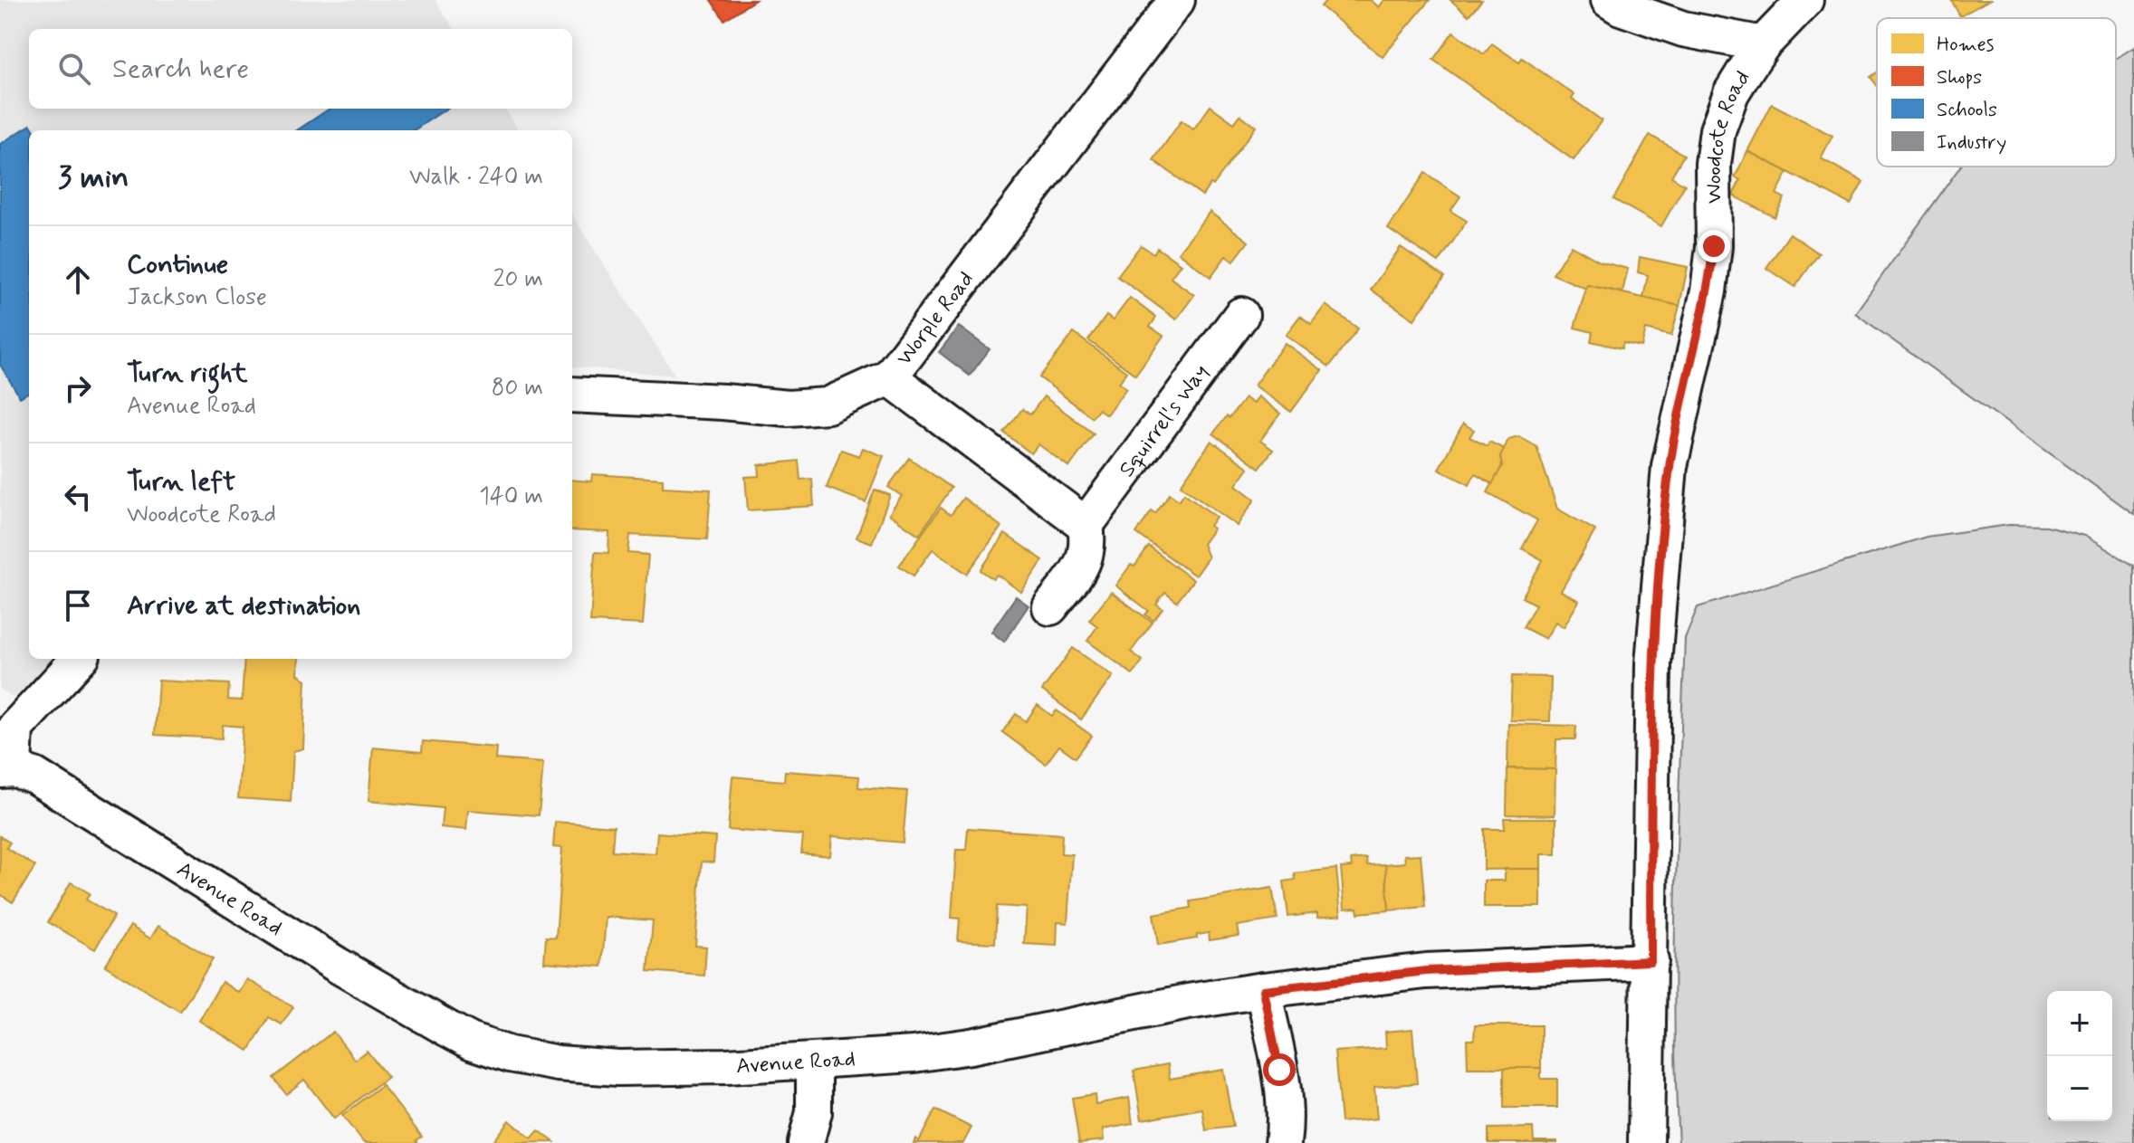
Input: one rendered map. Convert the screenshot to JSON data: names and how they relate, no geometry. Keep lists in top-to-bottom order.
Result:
{
  "streets": {
    "street": [
      "Woodcote Road",
      "Worple Road",
      "Squirrel's Way",
      "Avenue Road"
    ]
  },
  "crossings": [
    ["Woodcote Road", "Avenue Road"]
  ],
  "legend": [
    "Homes",
    "Shops",
    "Schools",
    "Industry"
  ],
  "page": {
    "search": "Search here",
    "heading": ["3 min", "Walk · 240 m"],
    "list": [
      ["Continue", "Jackson Close", "20 m"],
      ["Turn right", "Avenue Road", "80 m"],
      ["Turn left", "Woodcote Road", "140 m"],
      "Arrive at destination"
    ],
    "map_buttons": ["+", "−"]
  }
}
